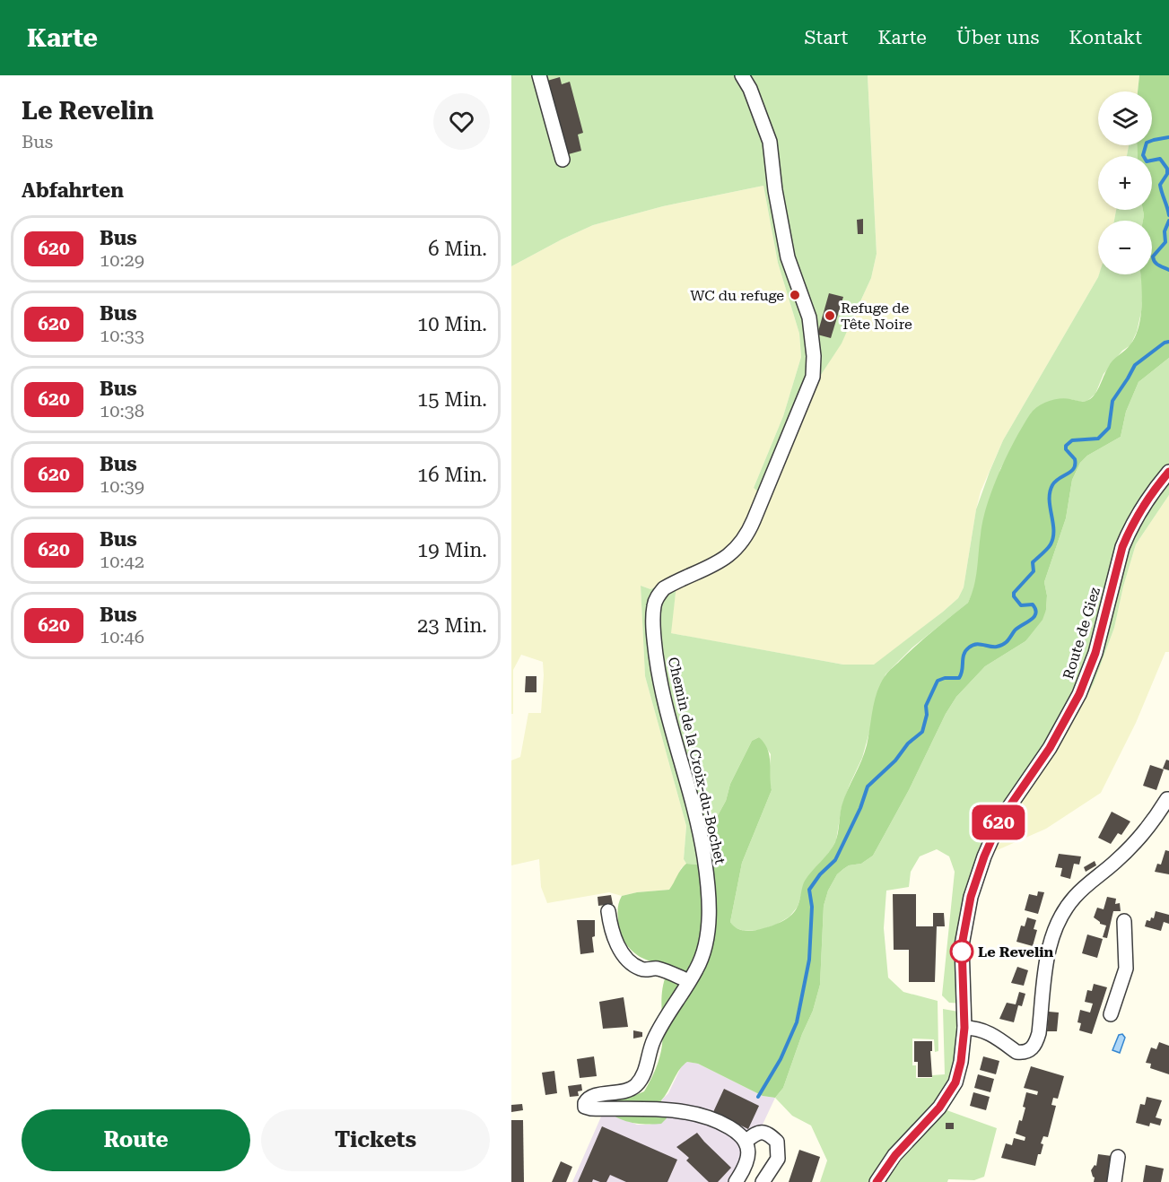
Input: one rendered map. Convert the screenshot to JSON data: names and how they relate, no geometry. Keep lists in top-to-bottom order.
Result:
{
  "streets": {
    "street": ["Route de Giez", "Chemin de la Croix-du-Bochet"]
  },
  "places": ["WC du refuge", "Refuge de Tête Noire", "Le Revelin"],
  "lines": ["bus line 620"],
  "page": {
    "header": "Karte",
    "nav": [
      "Start",
      "Karte",
      "Über uns",
      "Kontakt"
    ],
    "heading": [
      ["Le Revelin", "Bus"],
      "Abfahrten"
    ],
    "on_map": "620",
    "map_buttons": ["+", "−"],
    "list": [
      {
        "mark": "620",
        "name": "Bus",
        "note": "10:29",
        "value": "6 Min."
      },
      {
        "mark": "620",
        "name": "Bus",
        "note": "10:33",
        "value": "10 Min."
      },
      {
        "mark": "620",
        "name": "Bus",
        "note": "10:38",
        "value": "15 Min."
      },
      {
        "mark": "620",
        "name": "Bus",
        "note": "10:39",
        "value": "16 Min."
      },
      {
        "mark": "620",
        "name": "Bus",
        "note": "10:42",
        "value": "19 Min."
      },
      {
        "mark": "620",
        "name": "Bus",
        "note": "10:46",
        "value": "23 Min."
      }
    ],
    "buttons": ["Route", "Tickets"]
  }
}
